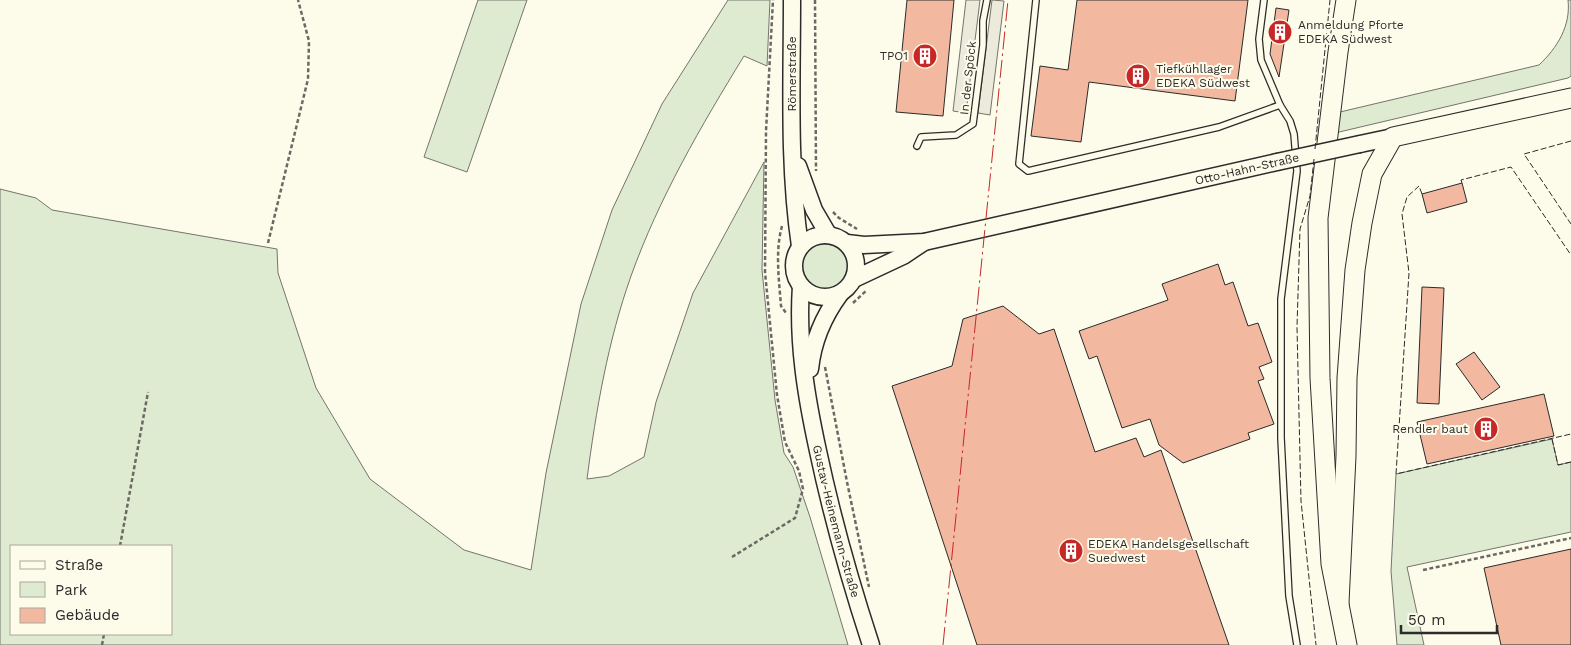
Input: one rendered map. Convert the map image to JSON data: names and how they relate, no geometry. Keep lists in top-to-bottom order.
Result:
{
  "streets": {
    "main road": ["Otto-Hahn-Straße"],
    "street": ["Römerstraße", "Gustav-Heinemann-Straße"],
    "lane": ["In der Spöck"]
  },
  "crossings": [
    ["Römerstraße", "Otto-Hahn-Straße"],
    ["Römerstraße", "Gustav-Heinemann-Straße"],
    ["Otto-Hahn-Straße", "Gustav-Heinemann-Straße"]
  ],
  "places": {
    "building": [
      "Anmeldung Pforte EDEKA Südwest",
      "TPO1",
      "Tiefkühllager EDEKA Südwest",
      "Rendler baut",
      "EDEKA Handelsgesellschaft Suedwest"
    ]
  },
  "legend": ["Straße", "Park", "Gebäude"],
  "scale_bar": "50 m"
}
